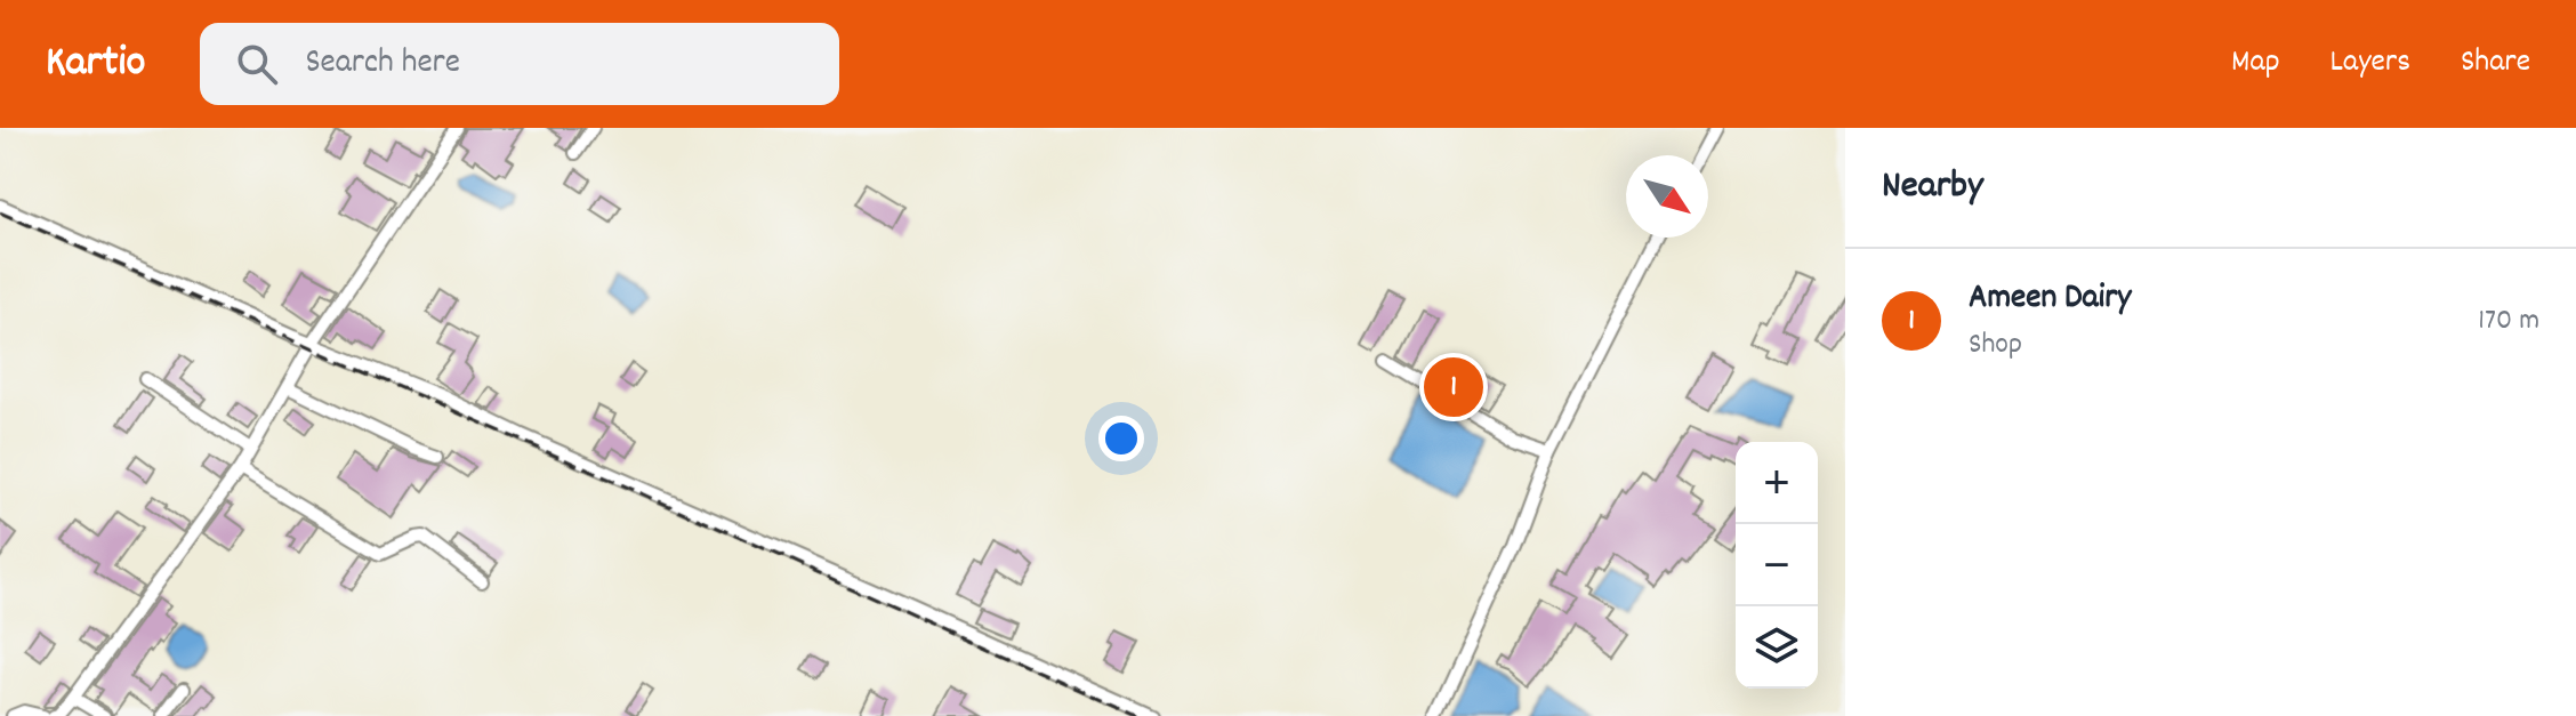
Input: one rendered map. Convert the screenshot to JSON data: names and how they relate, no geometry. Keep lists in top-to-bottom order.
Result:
{
  "north": "bottom right",
  "page": {
    "header": "Kartio",
    "search": "Search here",
    "nav": ["Map", "Layers", "Share"],
    "heading": "Nearby",
    "list": [
      {
        "mark": "1",
        "name": "Ameen Dairy",
        "note": "Shop",
        "value": "170 m"
      }
    ],
    "pins": "1",
    "map_buttons": ["+", "−"]
  }
}
